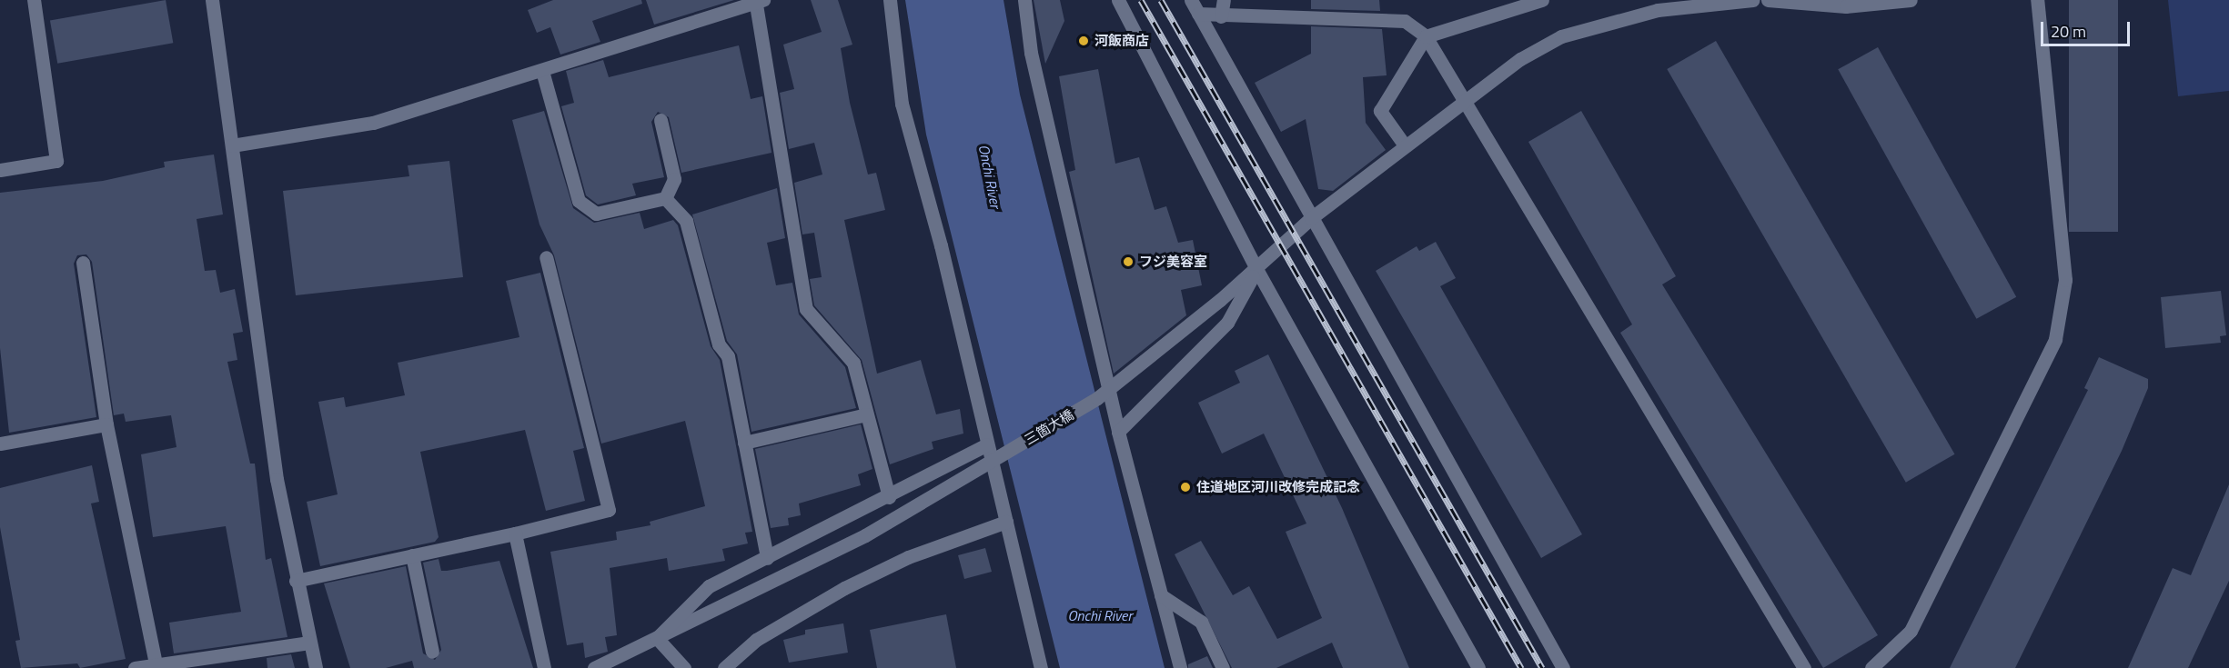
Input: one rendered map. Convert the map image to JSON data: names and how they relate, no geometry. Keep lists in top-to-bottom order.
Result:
{
  "streets": {
    "street": ["三箇大橋"]
  },
  "water": ["Onchi River"],
  "places": ["河飯商店", "フジ美容室", "住道地区河川改修完成記念"],
  "scale_bar": "20 m"
}
